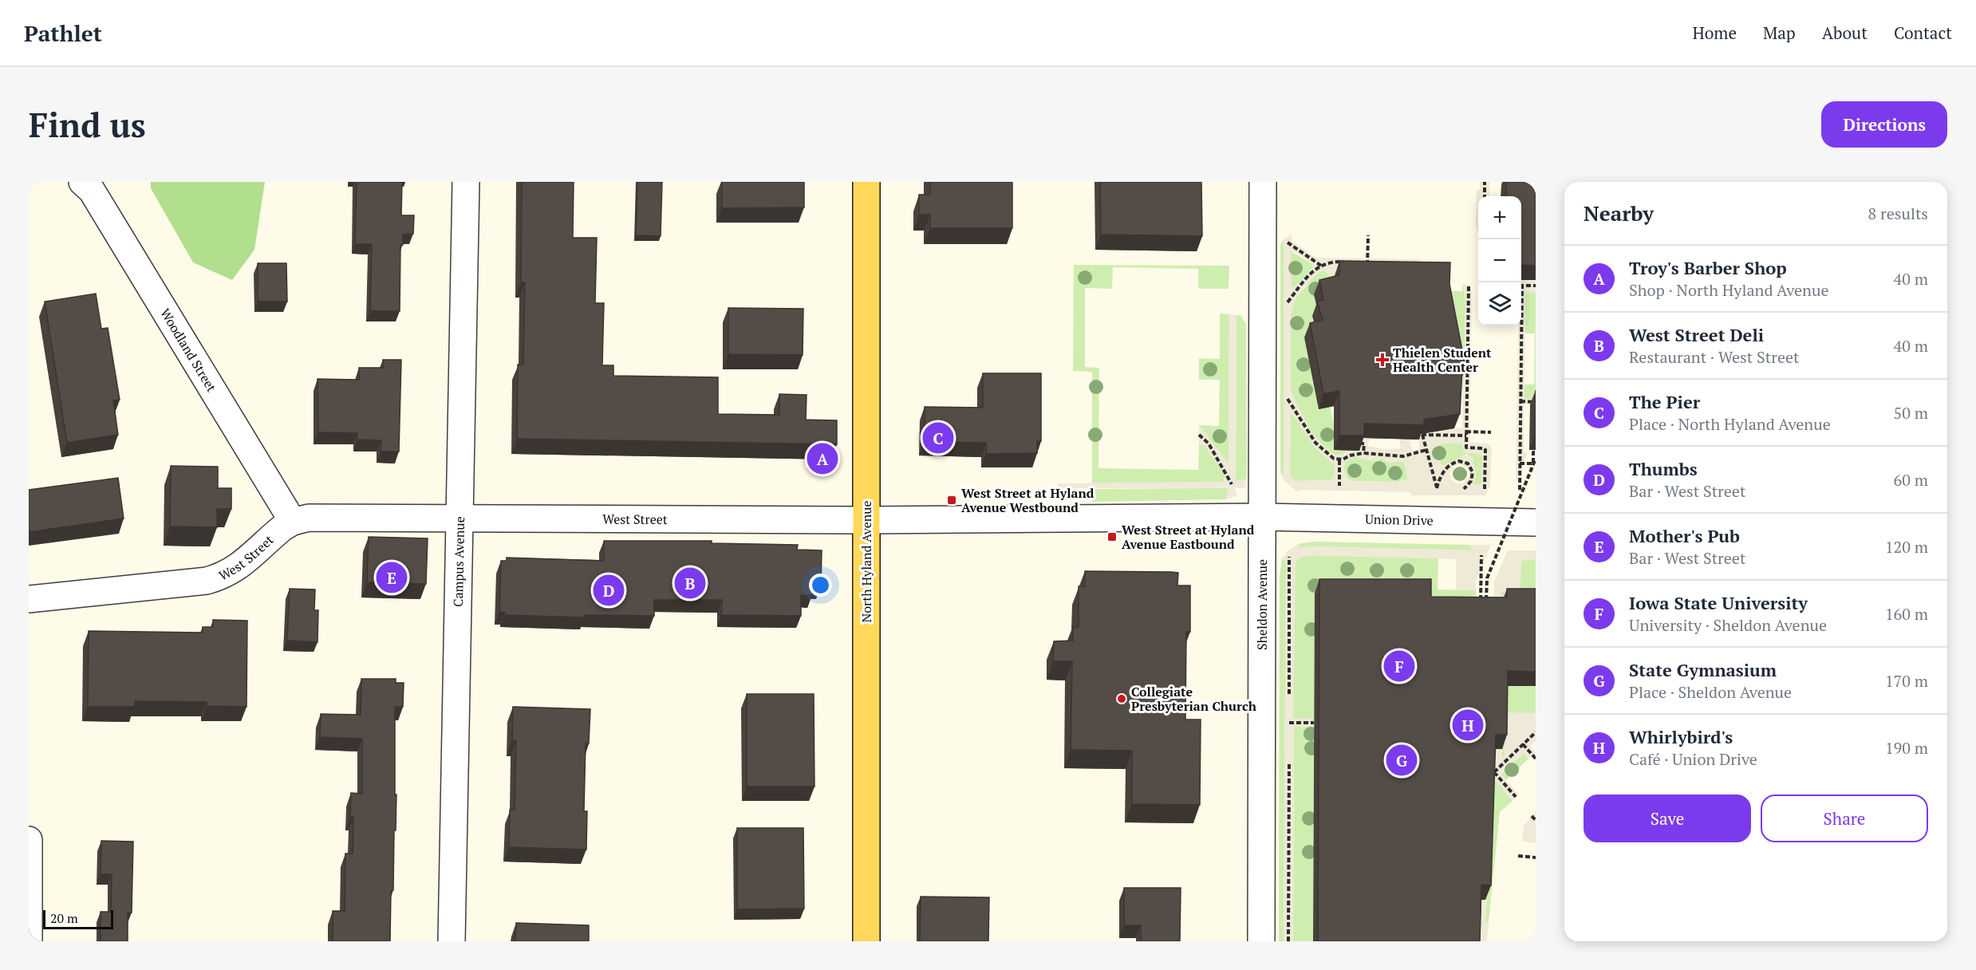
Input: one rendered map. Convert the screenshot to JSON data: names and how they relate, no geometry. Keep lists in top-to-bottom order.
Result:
{
  "streets": {
    "main road": ["North Hyland Avenue"],
    "street": [
      "Woodland Street",
      "West Street",
      "Union Drive",
      "Campus Avenue",
      "Sheldon Avenue"
    ]
  },
  "crossings": [
    ["Woodland Street", "West Street"],
    ["West Street", "Union Drive"],
    ["West Street", "Campus Avenue"],
    ["West Street", "North Hyland Avenue"],
    ["West Street", "Sheldon Avenue"],
    ["Union Drive", "Sheldon Avenue"]
  ],
  "places": {
    "health": ["Thielen Student Health Center"],
    "transit": ["West Street at Hyland Avenue Westbound", "West Street at Hyland Avenue Eastbound"],
    "other": ["Collegiate Presbyterian Church"]
  },
  "scale_bar": "20 m",
  "page": {
    "header": "Pathlet",
    "nav": [
      "Home",
      "Map",
      "About",
      "Contact"
    ],
    "buttons": [
      "Directions",
      ["Save", "Share"]
    ],
    "title": "Find us",
    "heading": ["Nearby", "8 results"],
    "map_buttons": ["+", "−"],
    "list": [
      {
        "mark": "A",
        "name": "Troy's Barber Shop",
        "note": "Shop · North Hyland Avenue",
        "value": "40 m"
      },
      {
        "mark": "B",
        "name": "West Street Deli",
        "note": "Restaurant · West Street",
        "value": "40 m"
      },
      {
        "mark": "C",
        "name": "The Pier",
        "note": "Place · North Hyland Avenue",
        "value": "50 m"
      },
      {
        "mark": "D",
        "name": "Thumbs",
        "note": "Bar · West Street",
        "value": "60 m"
      },
      {
        "mark": "E",
        "name": "Mother's Pub",
        "note": "Bar · West Street",
        "value": "120 m"
      },
      {
        "mark": "F",
        "name": "Iowa State University",
        "note": "University · Sheldon Avenue",
        "value": "160 m"
      },
      {
        "mark": "G",
        "name": "State Gymnasium",
        "note": "Place · Sheldon Avenue",
        "value": "170 m"
      },
      {
        "mark": "H",
        "name": "Whirlybird's",
        "note": "Café · Union Drive",
        "value": "190 m"
      }
    ],
    "pins": [
      "C",
      "A",
      "E",
      "B",
      "D",
      "F",
      "H",
      "G"
    ],
    "scale": "20 m"
  }
}
